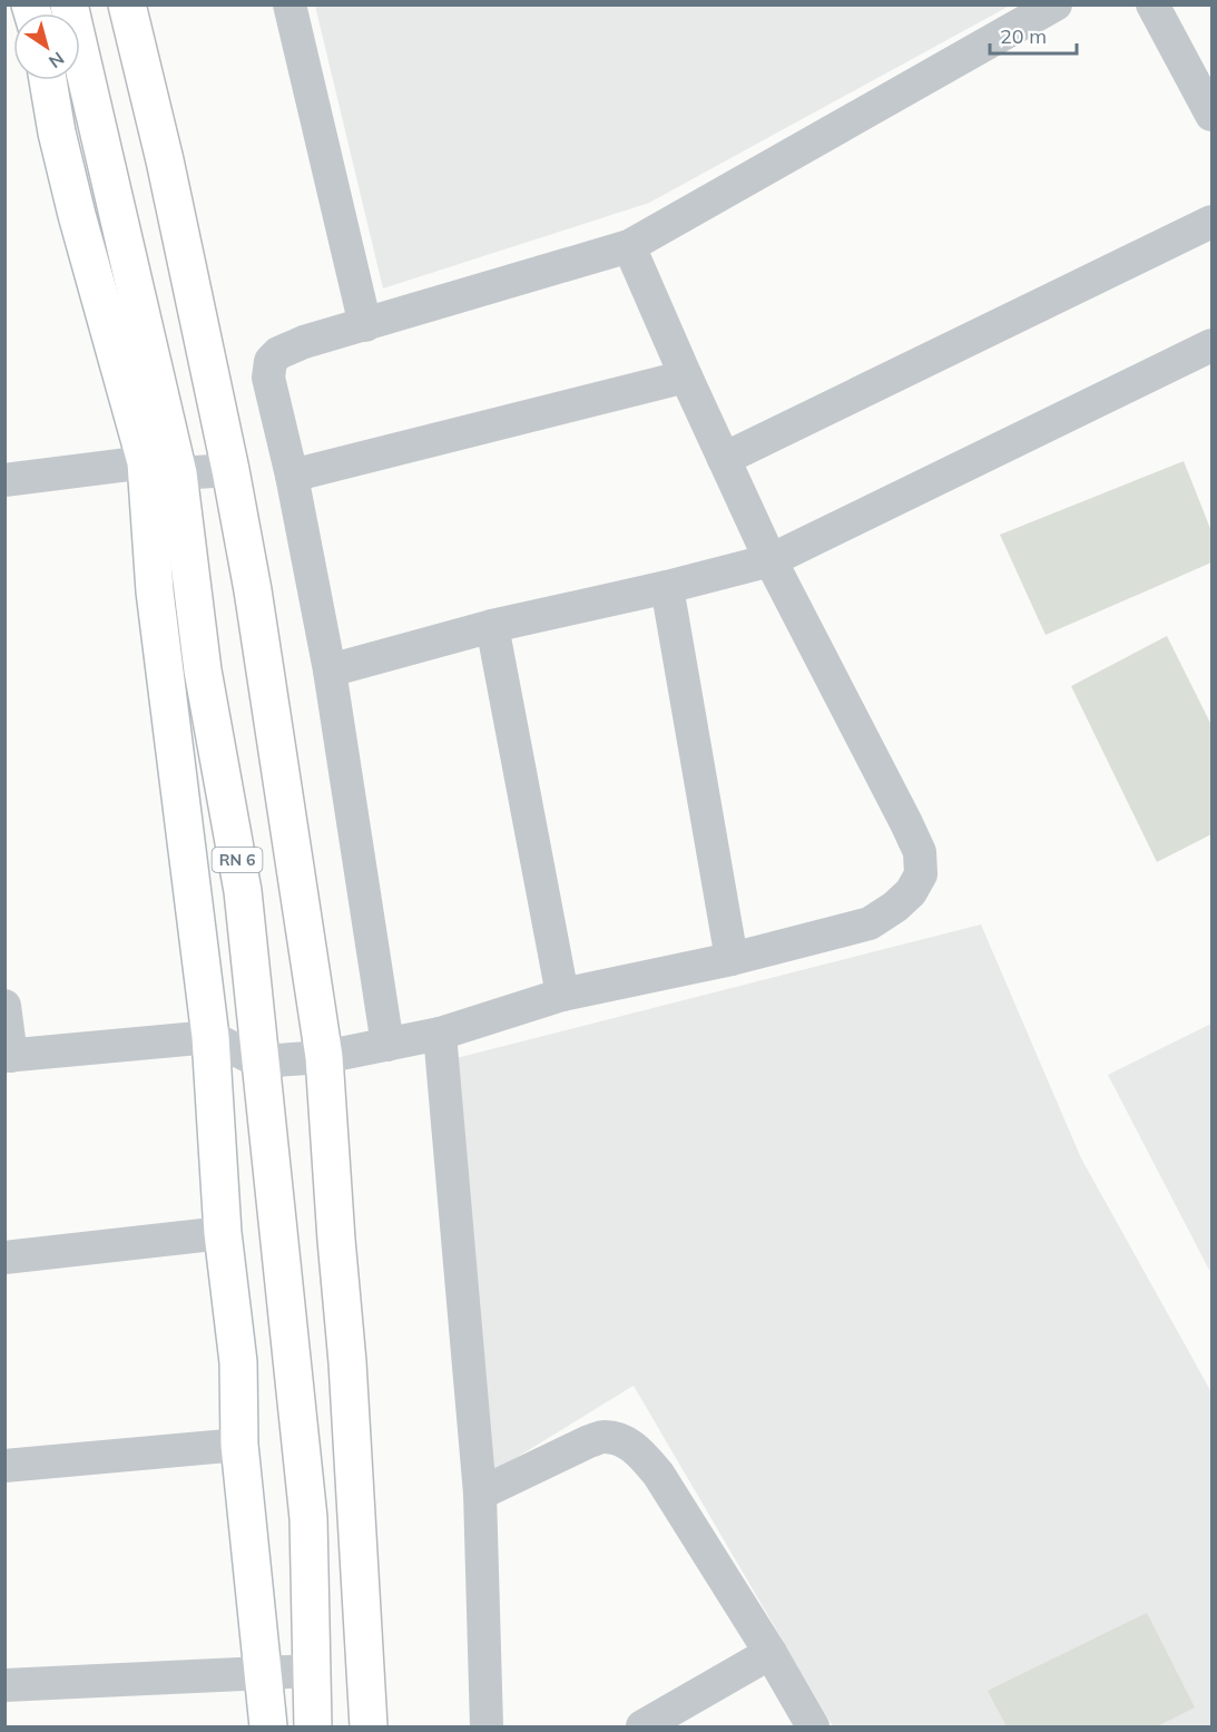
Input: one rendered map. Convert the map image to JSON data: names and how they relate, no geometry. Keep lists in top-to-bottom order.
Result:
{
  "streets": {
    "main road": ["RN 6"]
  },
  "scale_bar": "20 m",
  "north": "bottom right"
}
